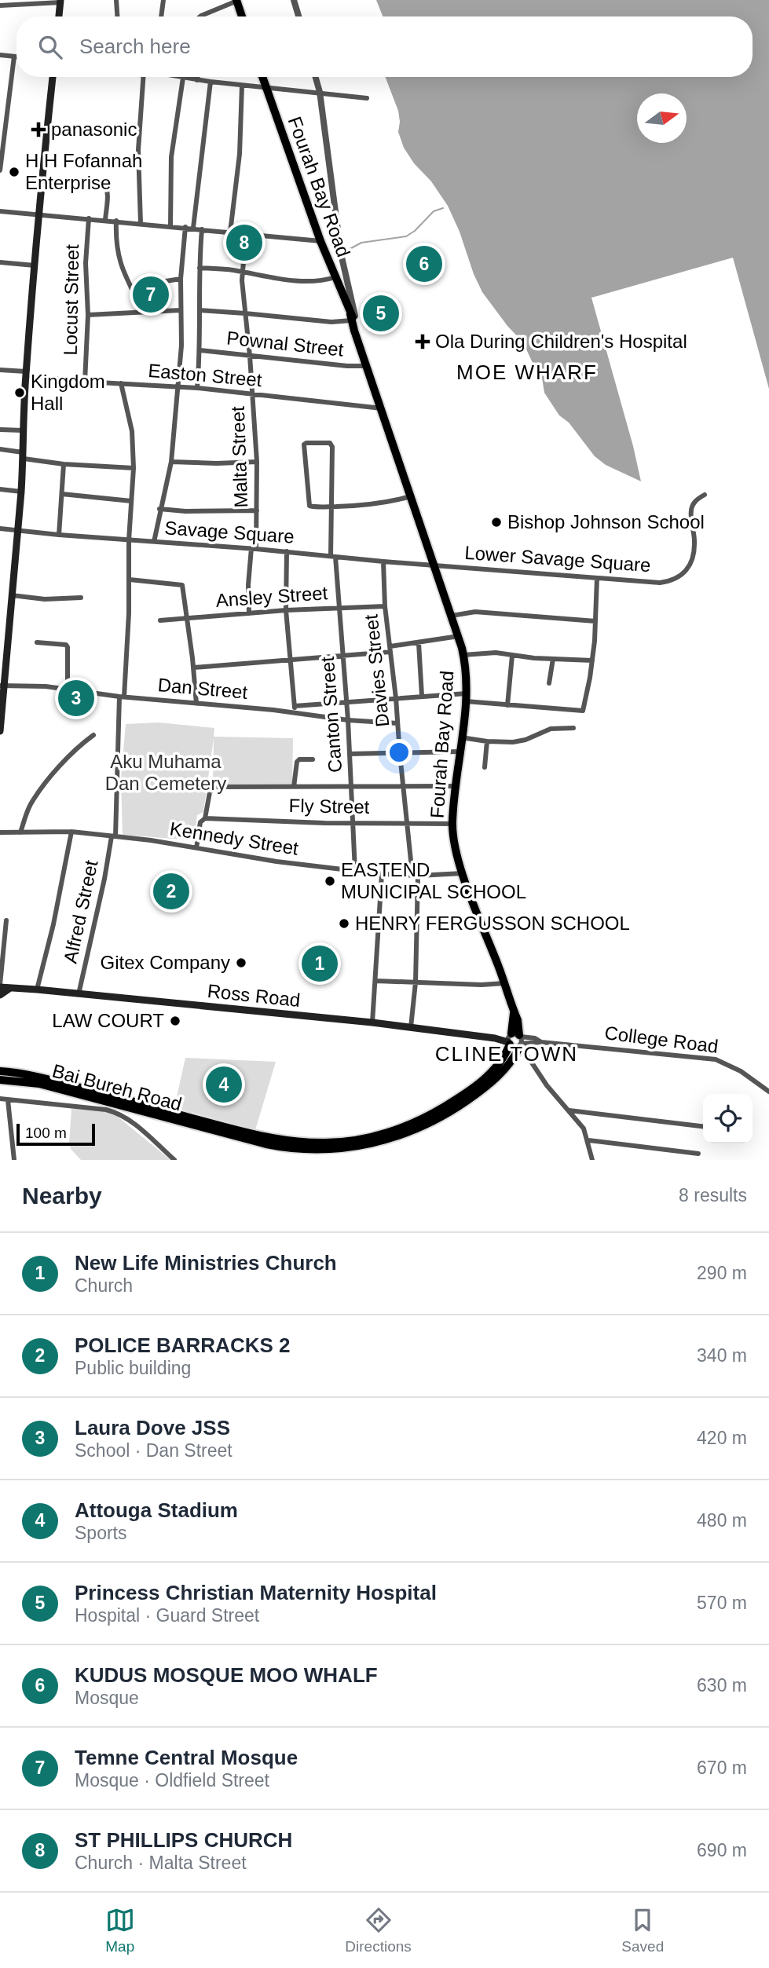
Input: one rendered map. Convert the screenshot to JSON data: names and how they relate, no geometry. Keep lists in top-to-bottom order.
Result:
{
  "streets": {
    "main road": ["Fourah Bay Road", "Ross Road", "Bai Bureh Road"],
    "street": [
      "Locust Street",
      "Pownal Street",
      "Easton Street",
      "Malta Street",
      "Savage Square",
      "Lower Savage Square",
      "Ansley Street",
      "Davies Street",
      "Dan Street",
      "Canton Street",
      "Fly Street",
      "Kennedy Street",
      "Alfred Street",
      "College Road"
    ]
  },
  "crossings": [
    ["Fourah Bay Road", "Pownal Street"],
    ["Fourah Bay Road", "Easton Street"],
    ["Fourah Bay Road", "Savage Square"],
    ["Fourah Bay Road", "Lower Savage Square"],
    ["Fourah Bay Road", "Fly Street"],
    ["Fourah Bay Road", "Kennedy Street"],
    ["Fourah Bay Road", "Ross Road"],
    ["Fourah Bay Road", "College Road"],
    ["Fourah Bay Road", "Bai Bureh Road"],
    ["Locust Street", "Easton Street"],
    ["Pownal Street", "Malta Street"],
    ["Easton Street", "Malta Street"],
    ["Easton Street", "Alfred Street"],
    ["Malta Street", "Savage Square"],
    ["Malta Street", "Ansley Street"],
    ["Savage Square", "Lower Savage Square"],
    ["Savage Square", "Davies Street"],
    ["Savage Square", "Canton Street"],
    ["Savage Square", "Alfred Street"],
    ["Ansley Street", "Davies Street"],
    ["Ansley Street", "Canton Street"],
    ["Davies Street", "Dan Street"],
    ["Davies Street", "Fly Street"],
    ["Davies Street", "Kennedy Street"],
    ["Davies Street", "Ross Road"],
    ["Dan Street", "Canton Street"],
    ["Dan Street", "Alfred Street"],
    ["Canton Street", "Fly Street"],
    ["Canton Street", "Kennedy Street"],
    ["Kennedy Street", "Alfred Street"],
    ["Alfred Street", "Ross Road"],
    ["Ross Road", "College Road"],
    ["Ross Road", "Bai Bureh Road"],
    ["College Road", "Bai Bureh Road"]
  ],
  "districts": ["MOE WHARF", "CLINE TOWN"],
  "parks": ["Aku Muhama Dan Cemetery"],
  "places": {
    "health": ["panasonic", "Ola During Children's Hospital"],
    "other": [
      "H H Fofannah Enterprise",
      "Kingdom Hall",
      "Bishop Johnson School",
      "EASTEND MUNICIPAL SCHOOL",
      "HENRY FERGUSSON SCHOOL",
      "Gitex Company",
      "LAW COURT"
    ]
  },
  "scale_bar": "100 m",
  "north": "right",
  "page": {
    "search": "Search here",
    "pins": [
      "8",
      "6",
      "7",
      "5",
      "3",
      "2",
      "1",
      "4"
    ],
    "scale": "100 m",
    "heading": ["Nearby", "8 results"],
    "list": [
      {
        "mark": "1",
        "name": "New Life Ministries Church",
        "note": "Church",
        "value": "290 m"
      },
      {
        "mark": "2",
        "name": "POLICE BARRACKS 2",
        "note": "Public building",
        "value": "340 m"
      },
      {
        "mark": "3",
        "name": "Laura Dove JSS",
        "note": "School · Dan Street",
        "value": "420 m"
      },
      {
        "mark": "4",
        "name": "Attouga Stadium",
        "note": "Sports",
        "value": "480 m"
      },
      {
        "mark": "5",
        "name": "Princess Christian Maternity Hospital",
        "note": "Hospital · Guard Street",
        "value": "570 m"
      },
      {
        "mark": "6",
        "name": "KUDUS MOSQUE MOO WHALF",
        "note": "Mosque",
        "value": "630 m"
      },
      {
        "mark": "7",
        "name": "Temne Central Mosque",
        "note": "Mosque · Oldfield Street",
        "value": "670 m"
      },
      {
        "mark": "8",
        "name": "ST PHILLIPS CHURCH",
        "note": "Church · Malta Street",
        "value": "690 m"
      }
    ],
    "nav": ["Map", "Directions", "Saved"]
  }
}
